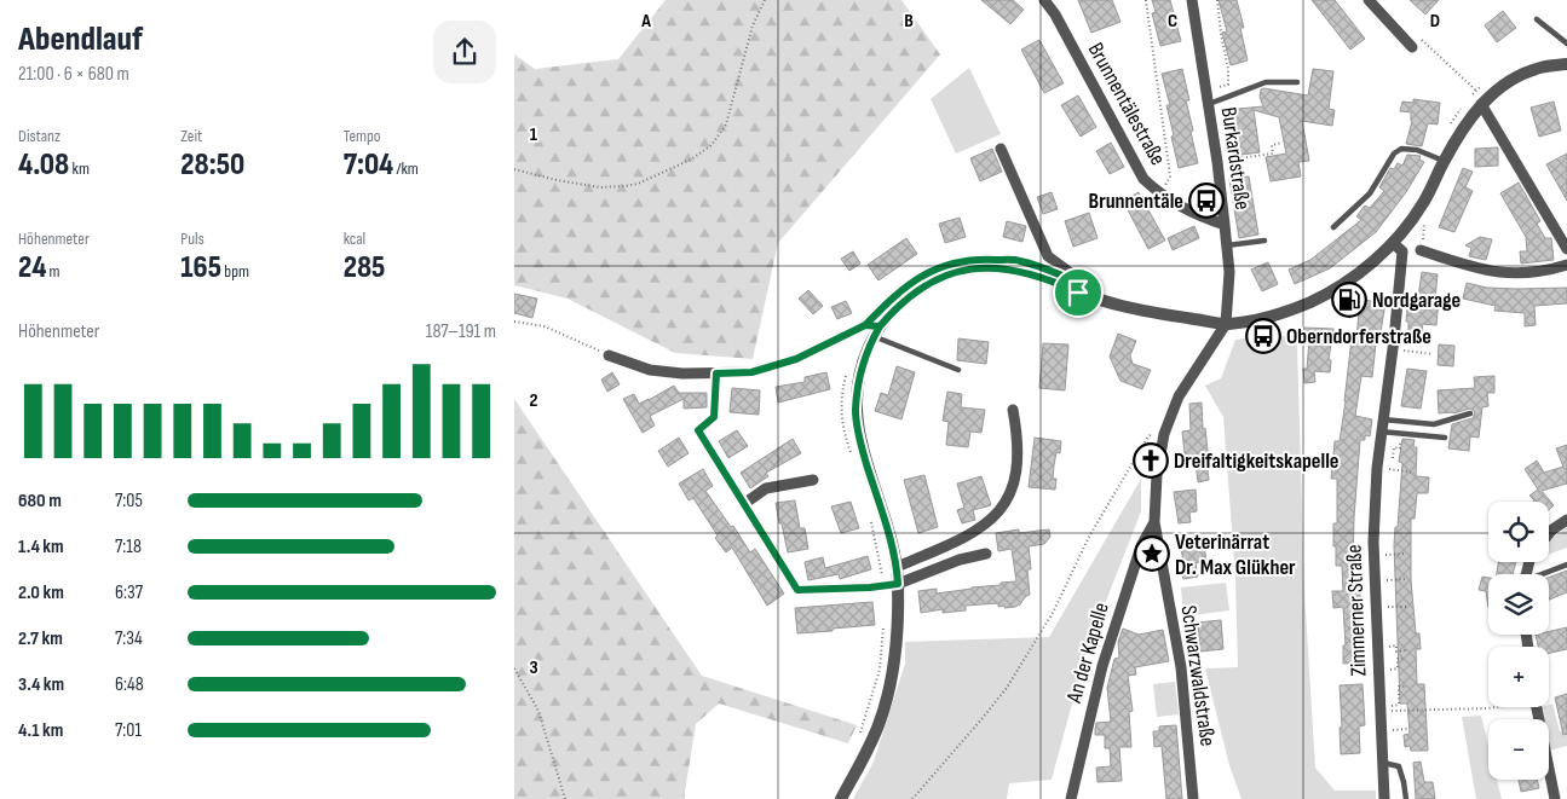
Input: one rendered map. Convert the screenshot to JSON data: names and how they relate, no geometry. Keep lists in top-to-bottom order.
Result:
{
  "streets": {
    "street": [
      "Brunnentälestraße",
      "Burkardstraße",
      "Zimmerner Straße",
      "An der Kapelle",
      "Schwarzwaldstraße"
    ]
  },
  "crossings": [
    ["Brunnentälestraße", "Burkardstraße"],
    ["Burkardstraße", "Schwarzwaldstraße"],
    ["An der Kapelle", "Schwarzwaldstraße"]
  ],
  "places": {
    "bus stop": ["Brunnentäle", "Oberndorferstraße"],
    "fuel station": ["Nordgarage"],
    "church": ["Dreifaltigkeitskapelle"],
    "place": ["Veterinärrat Dr. Max Glükher"]
  },
  "page": {
    "heading": ["Abendlauf", "21:00 · 6 × 680 m"],
    "stats": [
      ["Distanz", "4.08 km"],
      ["Zeit", "28:50"],
      ["Tempo", "7:04 /km"],
      ["Höhenmeter", "24 m"],
      ["Puls", "165 bpm"],
      ["kcal", "285"]
    ],
    "chart": ["Höhenmeter", "187–191 m"],
    "list": [
      {
        "name": "680 m",
        "note": "7:05"
      },
      {
        "name": "1.4 km",
        "note": "7:18"
      },
      {
        "name": "2.0 km",
        "note": "6:37"
      },
      {
        "name": "2.7 km",
        "note": "7:34"
      },
      {
        "name": "3.4 km",
        "note": "6:48"
      },
      {
        "name": "4.1 km",
        "note": "7:01"
      }
    ],
    "map_buttons": ["+", "−"]
  },
  "grid": {
    "columns": [
      "A",
      "B",
      "C",
      "D"
    ],
    "rows": ["1", "2", "3"]
  }
}
